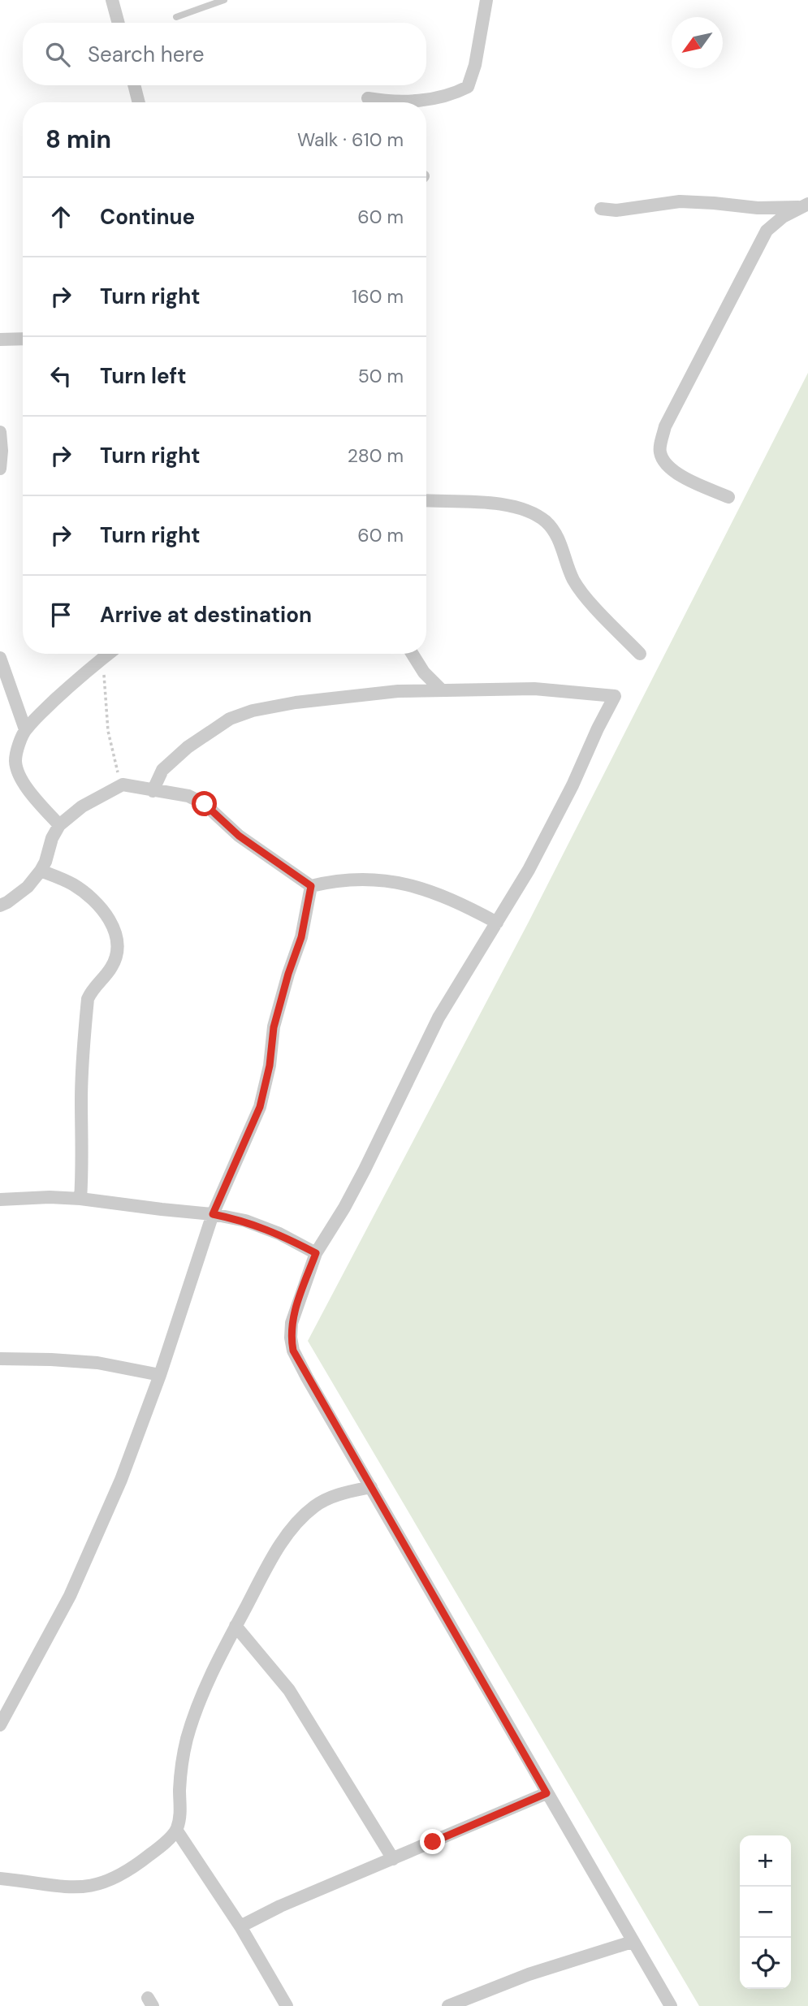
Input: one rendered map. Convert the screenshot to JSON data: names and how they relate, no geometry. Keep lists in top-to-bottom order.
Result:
{
  "north": "bottom left",
  "page": {
    "search": "Search here",
    "heading": ["8 min", "Walk · 610 m"],
    "list": [
      ["Continue", "60 m"],
      ["Turn right", "160 m"],
      ["Turn left", "50 m"],
      ["Turn right", "280 m"],
      ["Turn right", "60 m"],
      "Arrive at destination"
    ],
    "map_buttons": ["+", "−"]
  }
}
